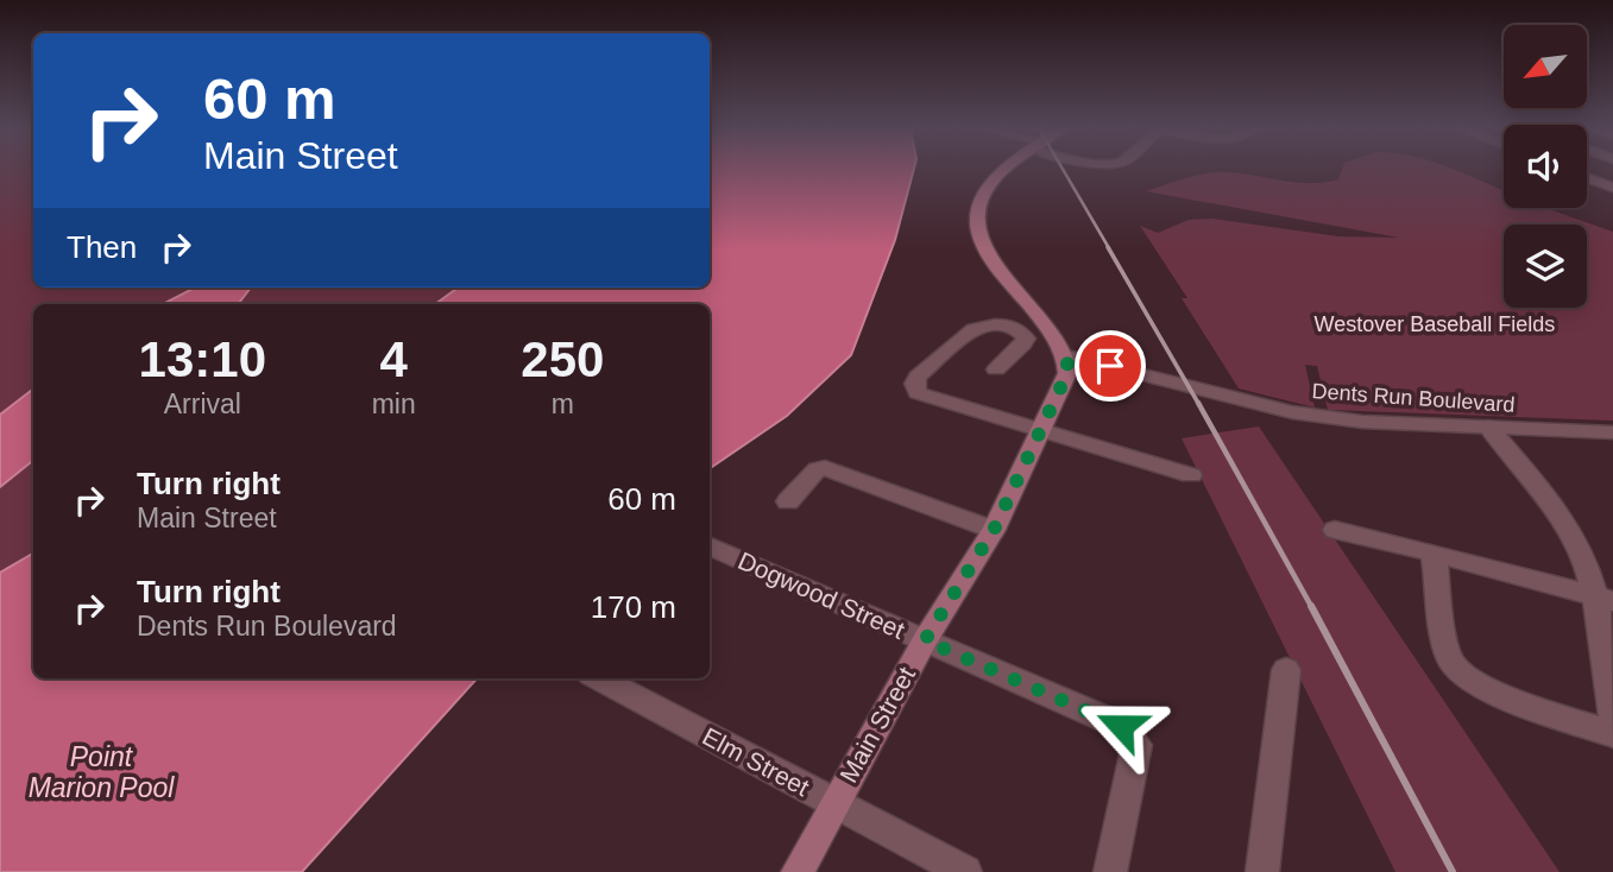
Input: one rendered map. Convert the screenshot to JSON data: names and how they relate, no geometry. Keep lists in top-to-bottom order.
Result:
{
  "streets": {
    "main road": ["Main Street"],
    "street": ["Dents Run Boulevard", "Dogwood Street", "Elm Street"]
  },
  "crossings": [
    ["Dents Run Boulevard", "Main Street"],
    ["Dogwood Street", "Main Street"],
    ["Main Street", "Elm Street"]
  ],
  "water": ["Point Marion Pool"],
  "parks": ["Westover Baseball Fields"],
  "north": "bottom left",
  "page": {
    "turn": ["60 m", "Main Street"],
    "then": "Then",
    "eta": [
      "13:10",
      "Arrival",
      "4",
      "min",
      "250",
      "m"
    ],
    "list": [
      {
        "name": "Turn right",
        "note": "Main Street",
        "value": "60 m"
      },
      {
        "name": "Turn right",
        "note": "Dents Run Boulevard",
        "value": "170 m"
      }
    ]
  }
}
